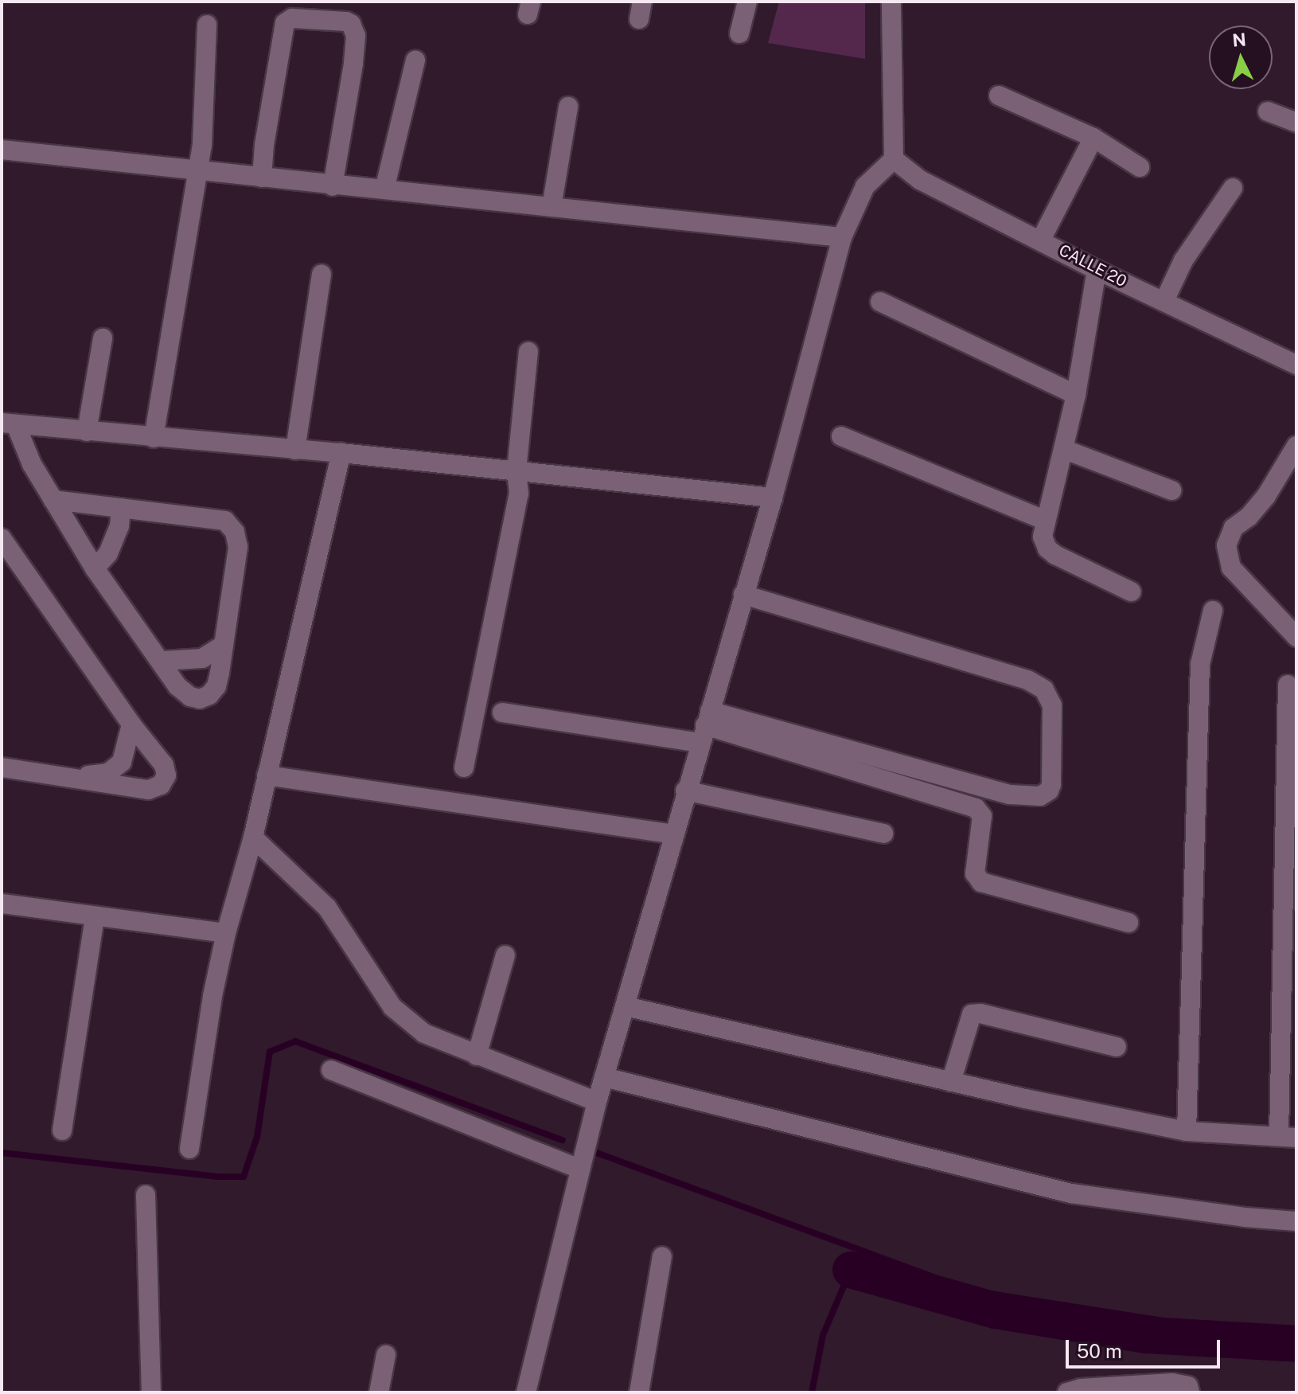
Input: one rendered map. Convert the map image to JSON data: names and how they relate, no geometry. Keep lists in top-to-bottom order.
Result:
{
  "streets": {
    "street": ["CALLE 20"]
  },
  "scale_bar": "50 m",
  "north": "top"
}
